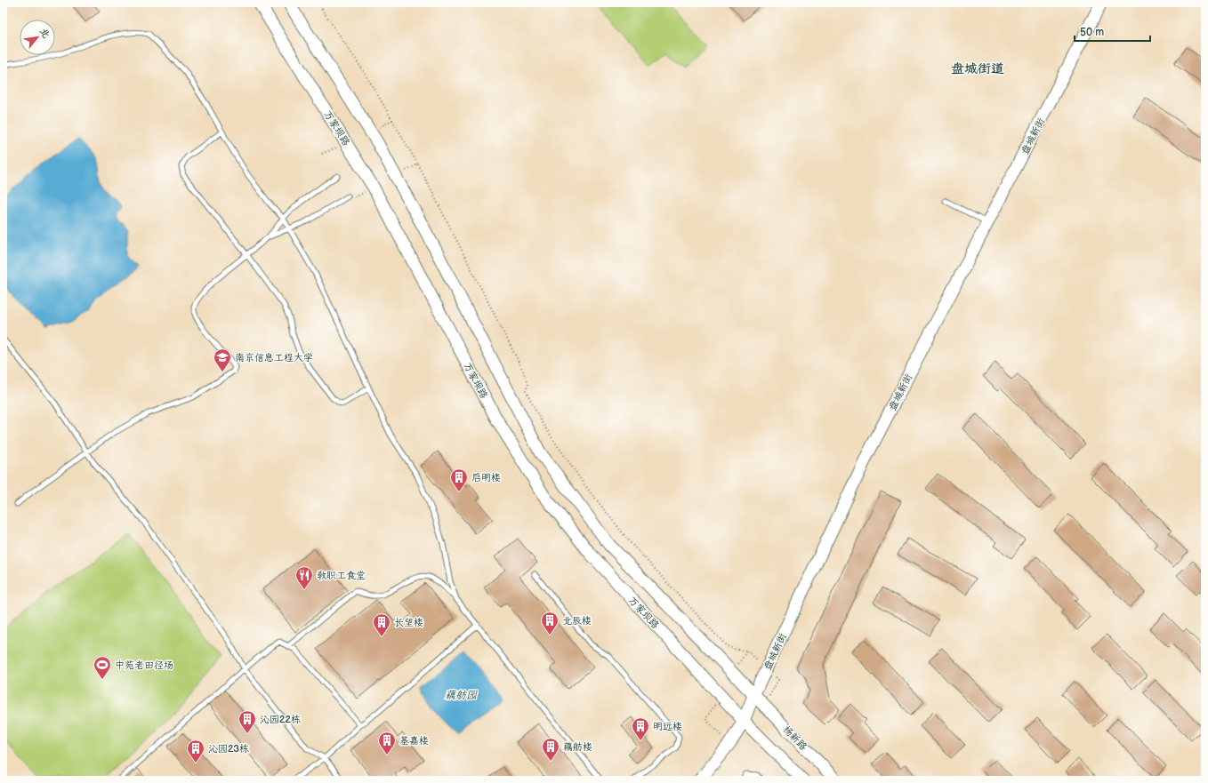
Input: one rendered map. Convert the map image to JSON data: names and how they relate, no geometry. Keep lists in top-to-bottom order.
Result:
{
  "streets": {
    "main road": ["万家坝路", "盘城新街", "杨新路"]
  },
  "crossings": [
    ["万家坝路", "盘城新街"],
    ["盘城新街", "杨新路"]
  ],
  "districts": ["盘城街道"],
  "water": ["藕舫园"],
  "places": {
    "school or university": ["南京信息工程大学"],
    "building": [
      "启明楼",
      "北辰楼",
      "长望楼",
      "沁园22栋",
      "明远楼",
      "基嘉楼",
      "藕舫楼",
      "沁园23栋"
    ],
    "restaurant": ["教职工食堂"],
    "sports": ["中苑老田径场"]
  },
  "scale_bar": "50 m",
  "north": "top right"
}
